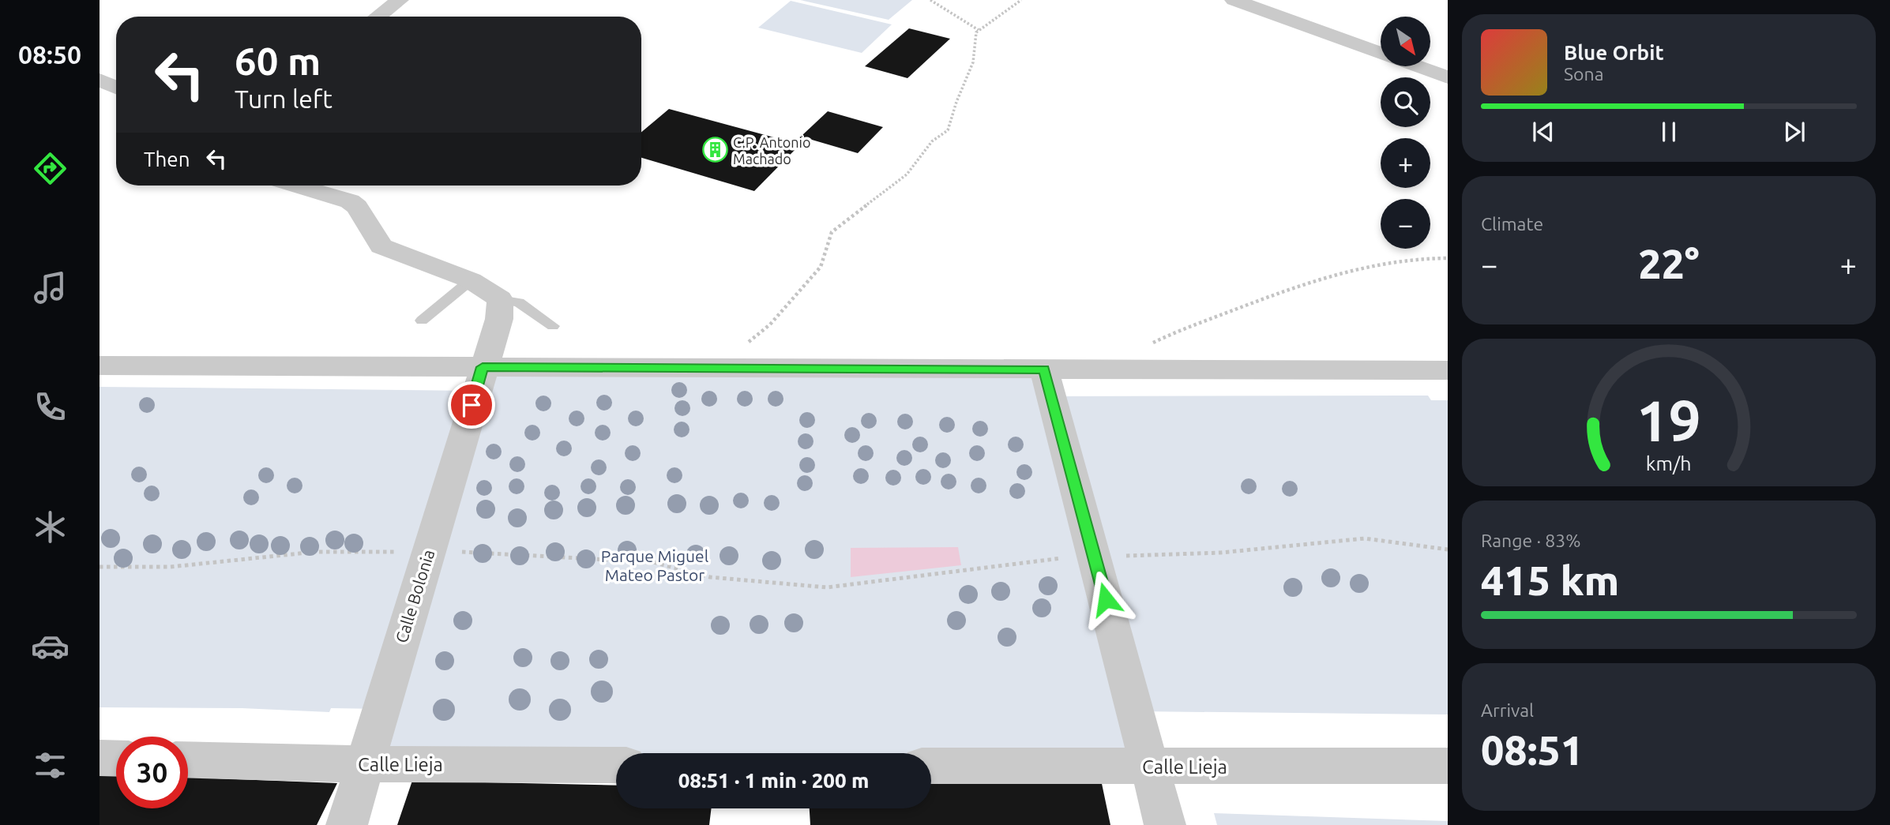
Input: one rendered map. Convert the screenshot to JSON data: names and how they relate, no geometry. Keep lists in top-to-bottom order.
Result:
{
  "streets": {
    "street": ["Calle Bolonia", "Calle Lieja"]
  },
  "crossings": [
    ["Calle Bolonia", "Calle Lieja"]
  ],
  "parks": ["Parque Miguel Mateo Pastor"],
  "places": {
    "building": ["C.P. Antonio Machado"]
  },
  "north": "bottom right",
  "page": {
    "tabs": "08:50",
    "map_buttons": ["+", "−"],
    "turn": ["60 m", "Turn left"],
    "song": ["Blue Orbit", "Sona"],
    "then": "Then",
    "tile": [
      "Climate",
      ["Range · 83%", "415 km"],
      ["Arrival", "08:51"]
    ],
    "heat": ["−", "22°", "+"],
    "limit": "30",
    "trip": "08:51 · 1 min · 200 m",
    "gauge": ["19", "km/h"]
  }
}
